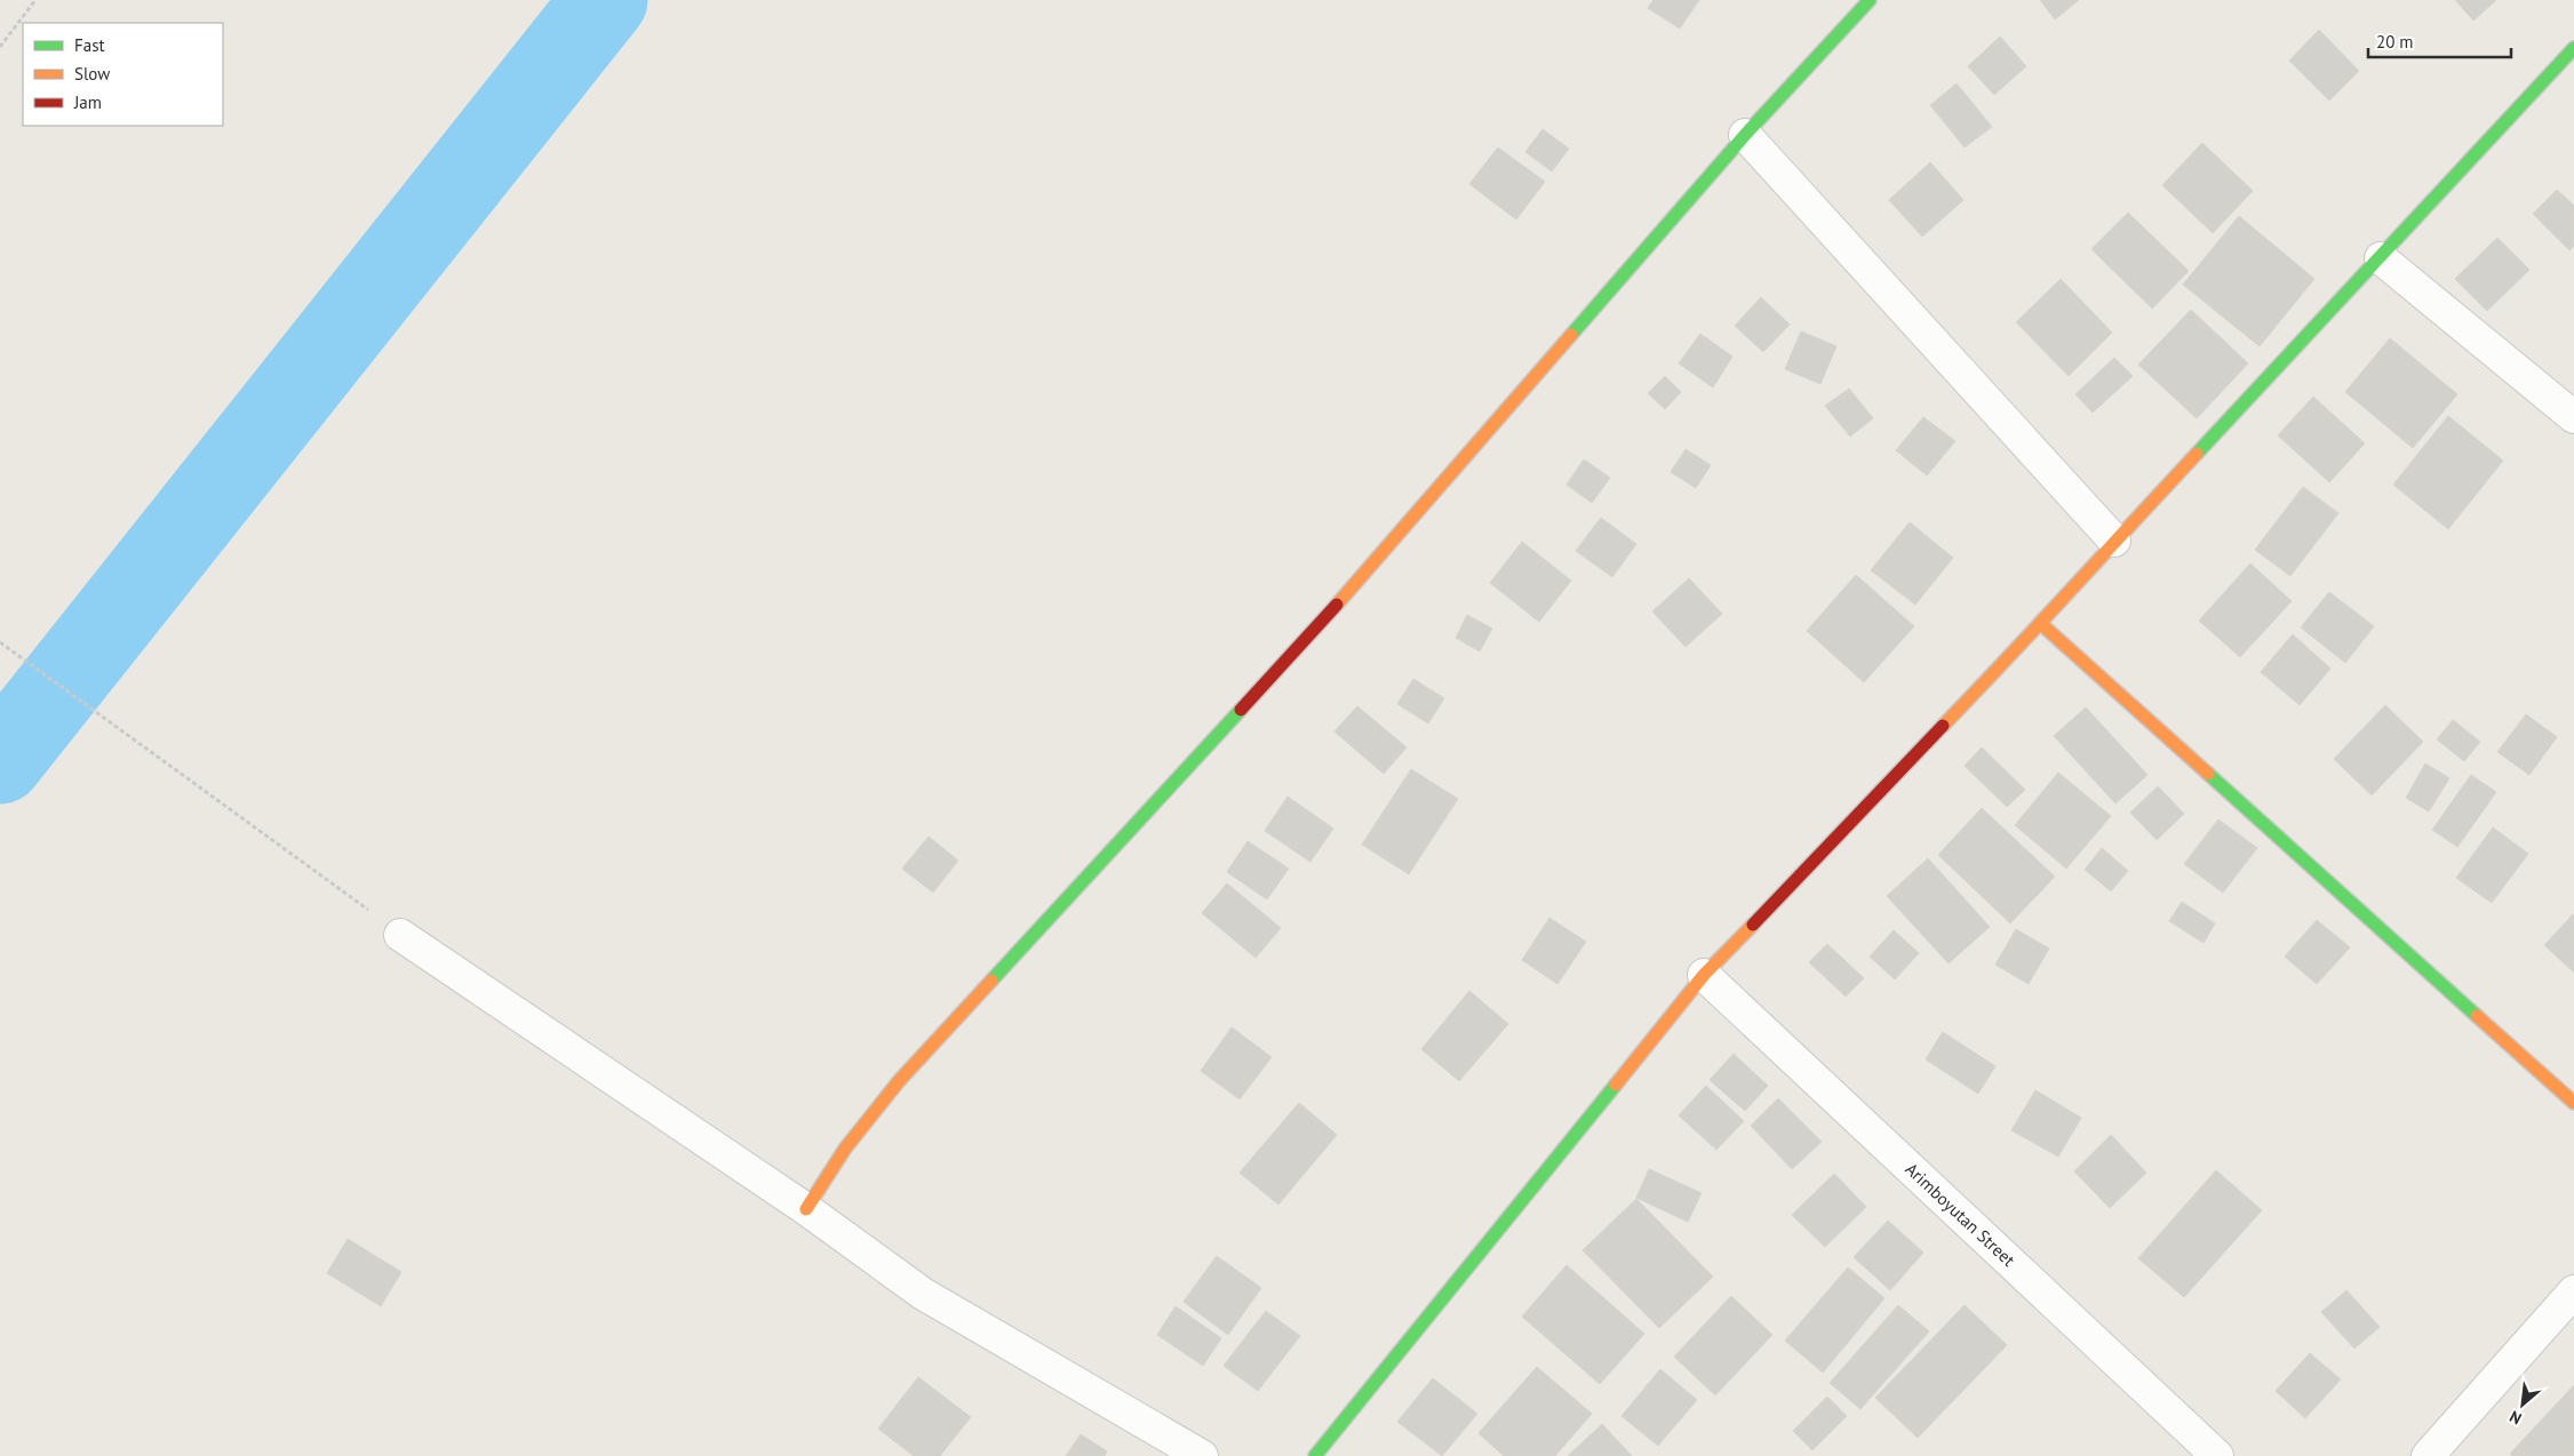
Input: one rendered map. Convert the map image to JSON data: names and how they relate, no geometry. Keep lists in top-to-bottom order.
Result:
{
  "streets": {
    "street": ["Arimboyutan Street"]
  },
  "legend": ["Fast", "Slow", "Jam"],
  "scale_bar": "20 m",
  "north": "bottom left"
}
